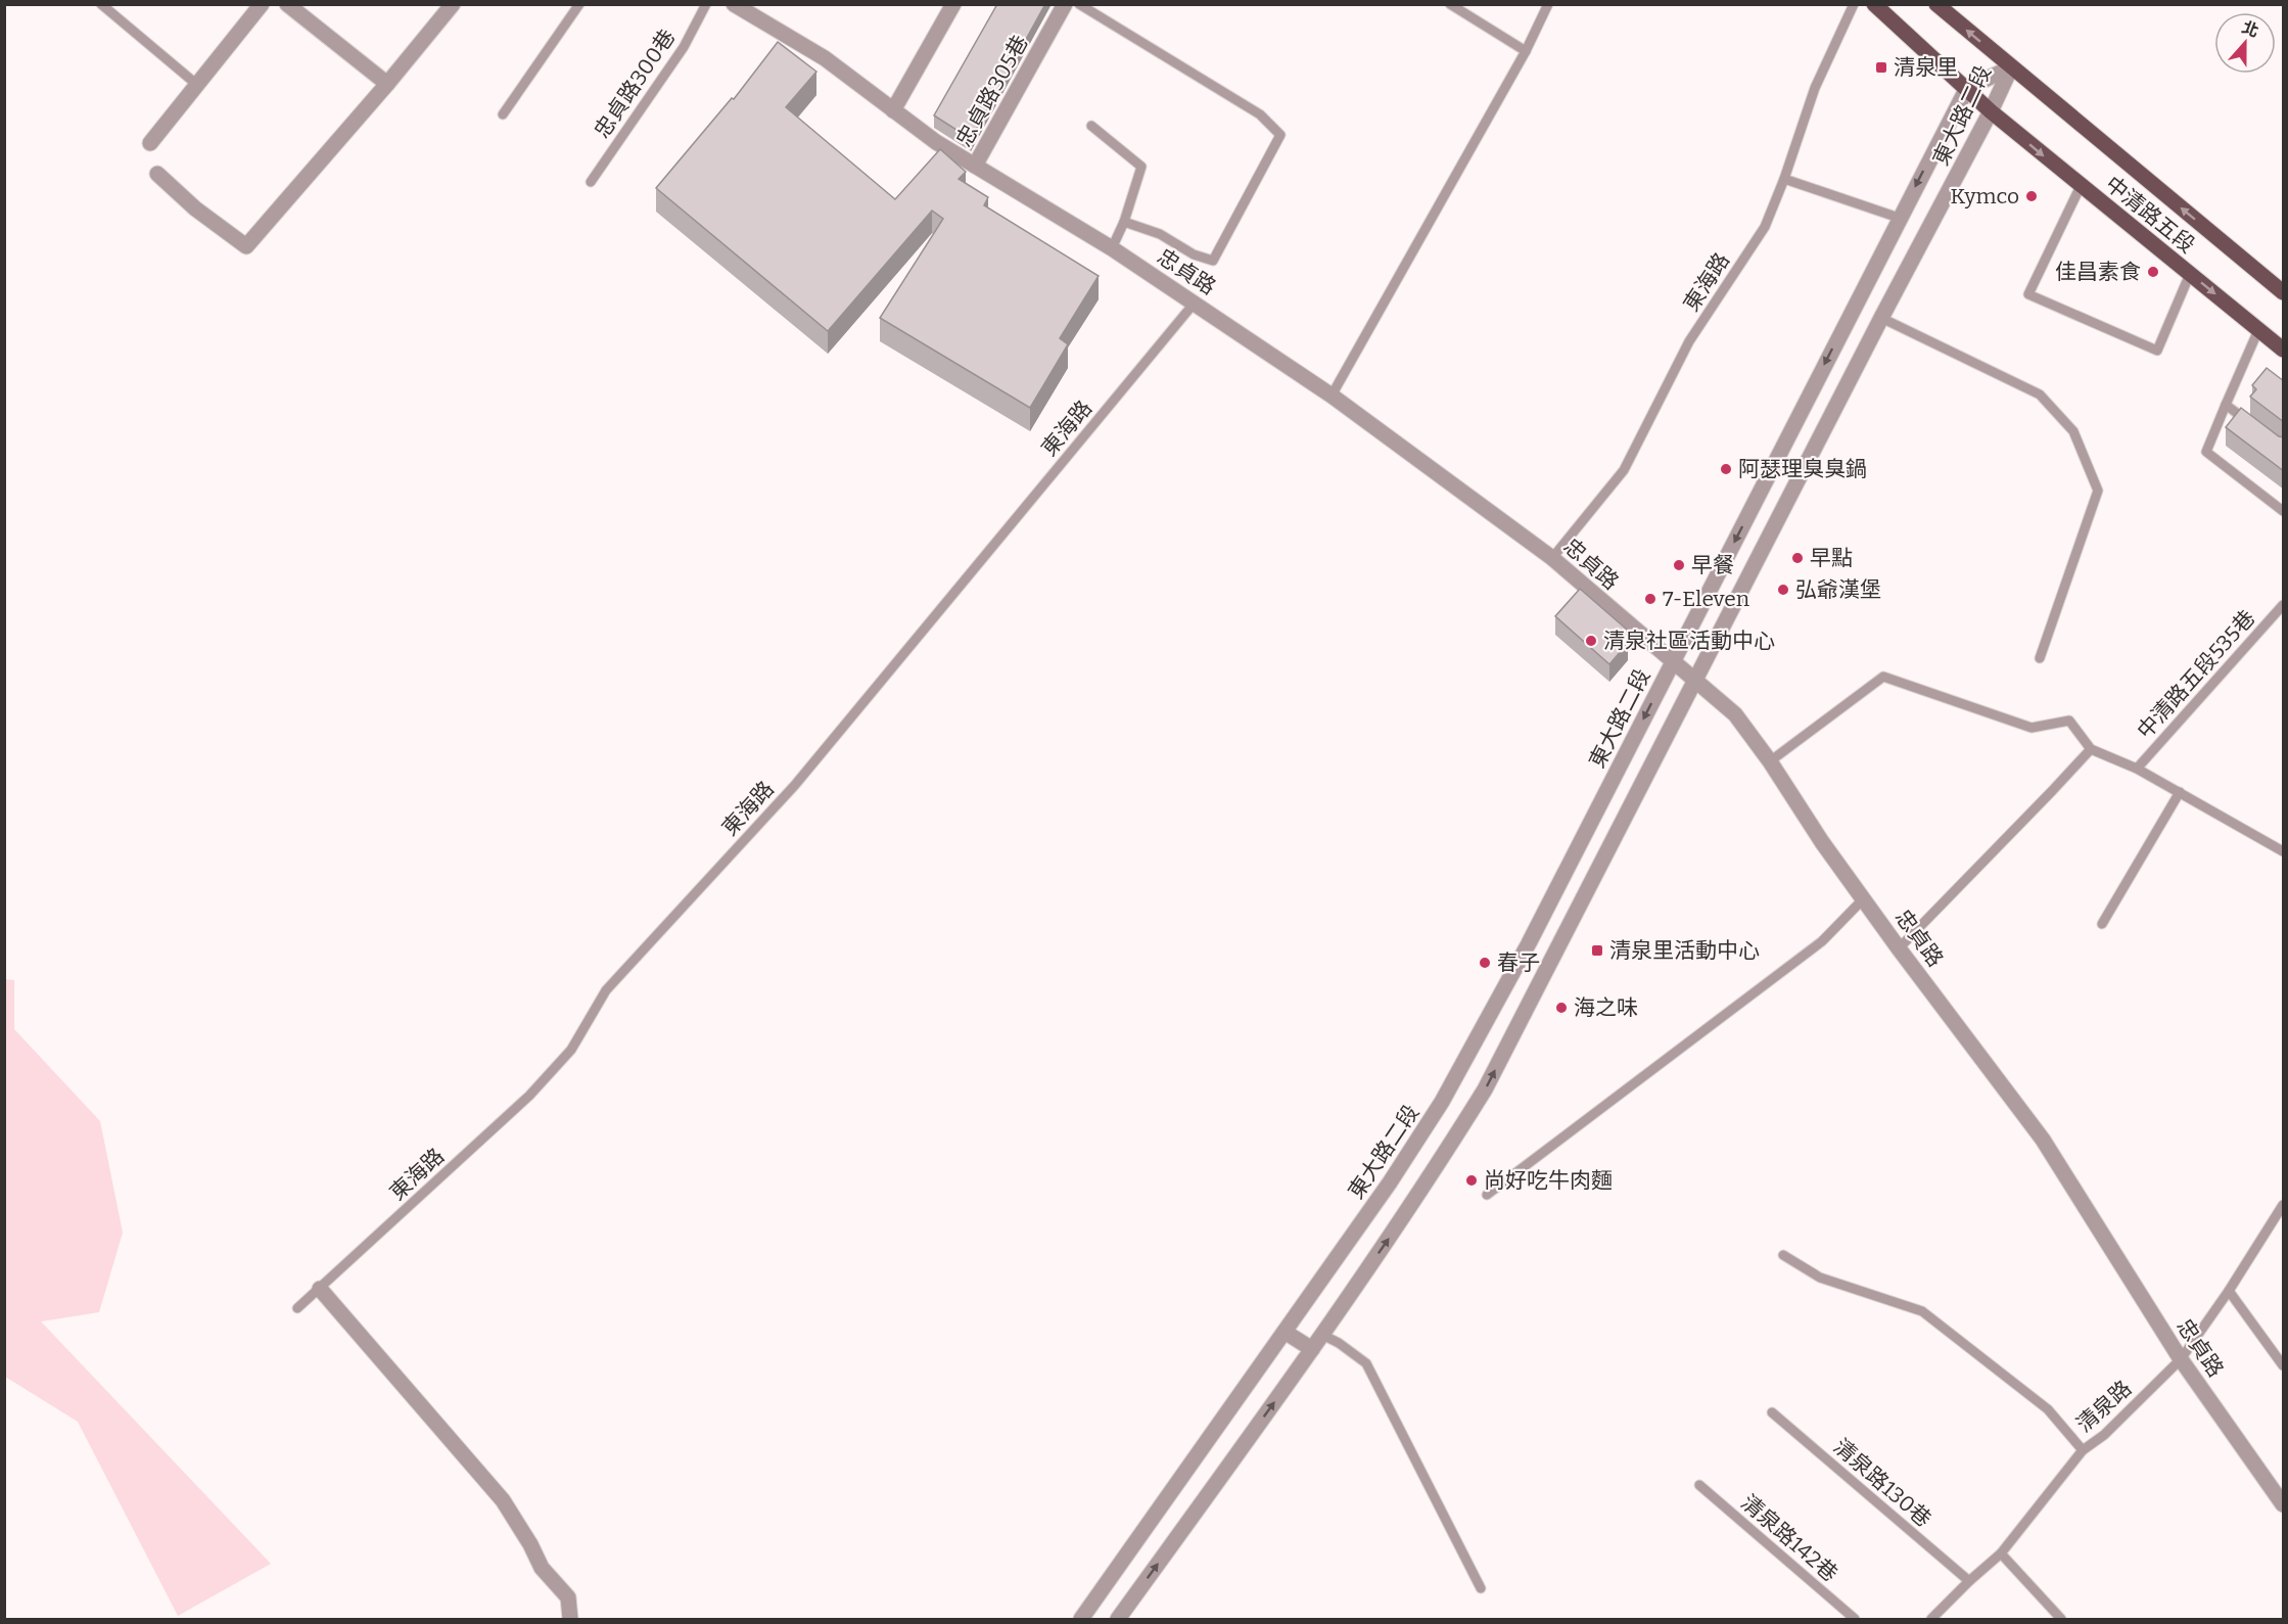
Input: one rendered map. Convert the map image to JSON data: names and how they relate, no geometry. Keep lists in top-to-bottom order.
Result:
{
  "streets": {
    "main road": ["中清路五段"],
    "street": ["忠貞路305巷", "東大路二段", "忠貞路"],
    "lane": [
      "忠貞路300巷",
      "東海路",
      "中清路五段535巷",
      "清泉路",
      "清泉路130巷",
      "清泉路142巷"
    ]
  },
  "crossings": [
    ["忠貞路305巷", "忠貞路"],
    ["東大路二段", "中清路五段"],
    ["東大路二段", "忠貞路"],
    ["忠貞路", "東海路"],
    ["忠貞路", "清泉路"],
    ["清泉路", "清泉路130巷"]
  ],
  "places": {
    "transit": ["清泉里", "清泉里活動中心"],
    "other": [
      "Kymco",
      "佳昌素食",
      "阿瑟理臭臭鍋",
      "早點",
      "早餐",
      "弘爺漢堡",
      "7-Eleven",
      "清泉社區活動中心",
      "春子",
      "海之味",
      "尚好吃牛肉麵"
    ]
  },
  "north": "top"
}
